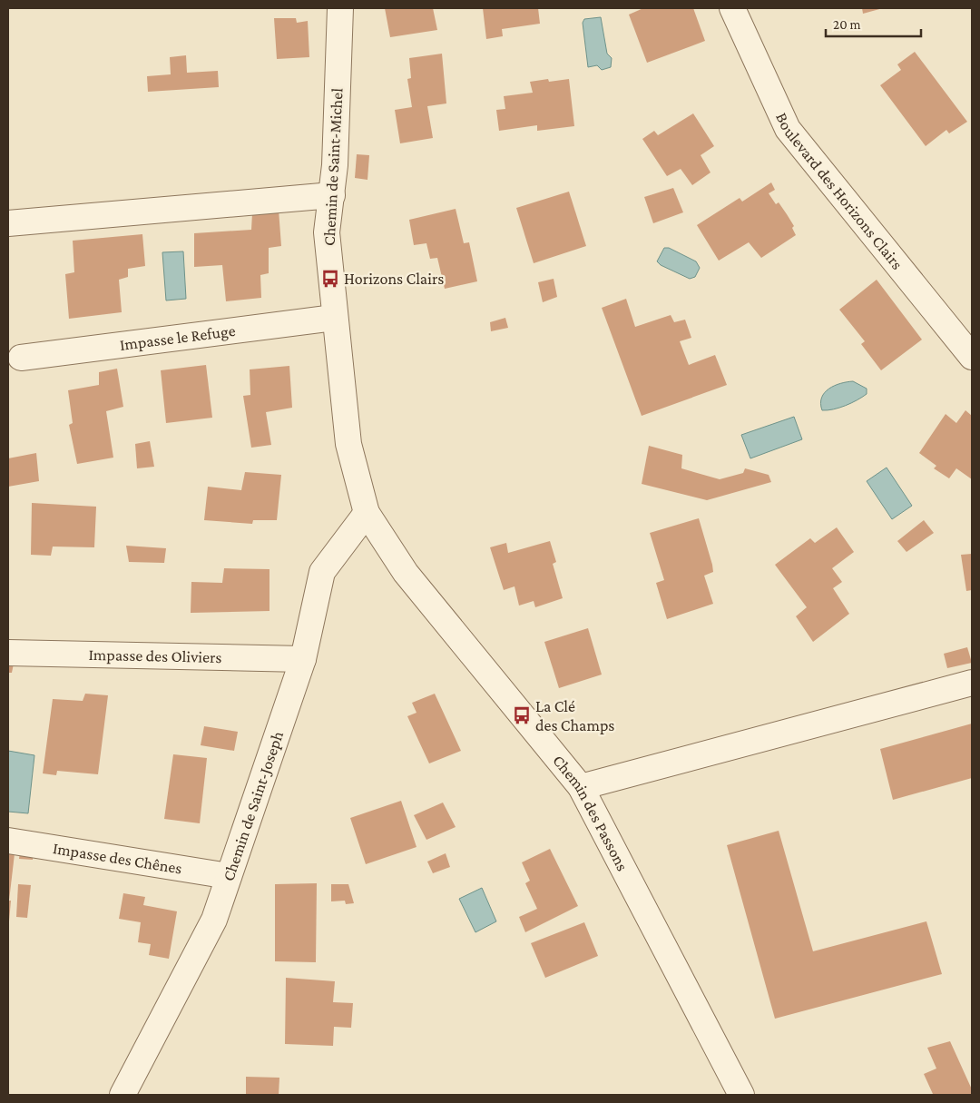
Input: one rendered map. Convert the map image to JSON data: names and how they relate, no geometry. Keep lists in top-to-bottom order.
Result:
{
  "streets": {
    "street": [
      "Chemin de Saint-Michel",
      "Boulevard des Horizons Clairs",
      "Impasse le Refuge",
      "Impasse des Oliviers",
      "Chemin de Saint-Joseph",
      "Chemin des Passons",
      "Impasse des Chênes"
    ]
  },
  "crossings": [
    ["Chemin de Saint-Michel", "Impasse le Refuge"],
    ["Chemin de Saint-Michel", "Chemin de Saint-Joseph"],
    ["Chemin de Saint-Michel", "Chemin des Passons"],
    ["Impasse des Oliviers", "Chemin de Saint-Joseph"],
    ["Chemin de Saint-Joseph", "Chemin des Passons"],
    ["Chemin de Saint-Joseph", "Impasse des Chênes"]
  ],
  "places": {
    "bus stop": ["Horizons Clairs", "La Clé des Champs"]
  },
  "scale_bar": "20 m"
}
